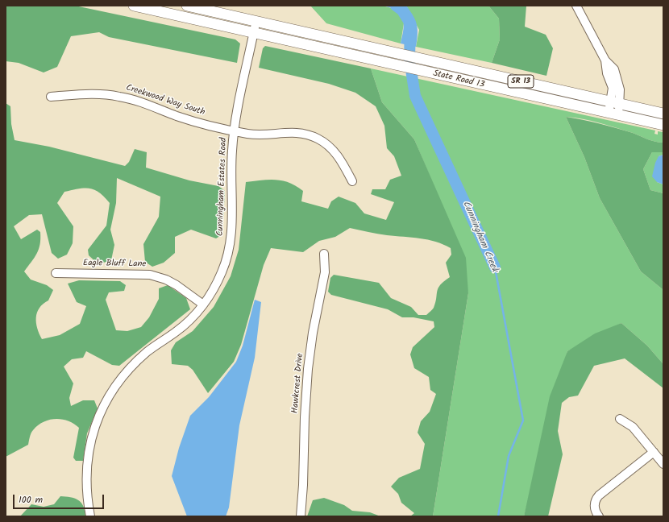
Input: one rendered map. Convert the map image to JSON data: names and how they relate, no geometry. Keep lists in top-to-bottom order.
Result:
{
  "streets": {
    "main road": ["State Road 13", "SR 13"],
    "street": [
      "Creekwood Way South",
      "Cunningham Estates Road",
      "Eagle Bluff Lane",
      "Hawkcrest Drive"
    ]
  },
  "crossings": [
    ["State Road 13", "SR 13"],
    ["State Road 13", "Cunningham Estates Road"],
    ["SR 13", "Cunningham Estates Road"],
    ["Creekwood Way South", "Cunningham Estates Road"],
    ["Cunningham Estates Road", "Eagle Bluff Lane"]
  ],
  "water": ["Cunningham Creek"],
  "scale_bar": "100 m"
}
